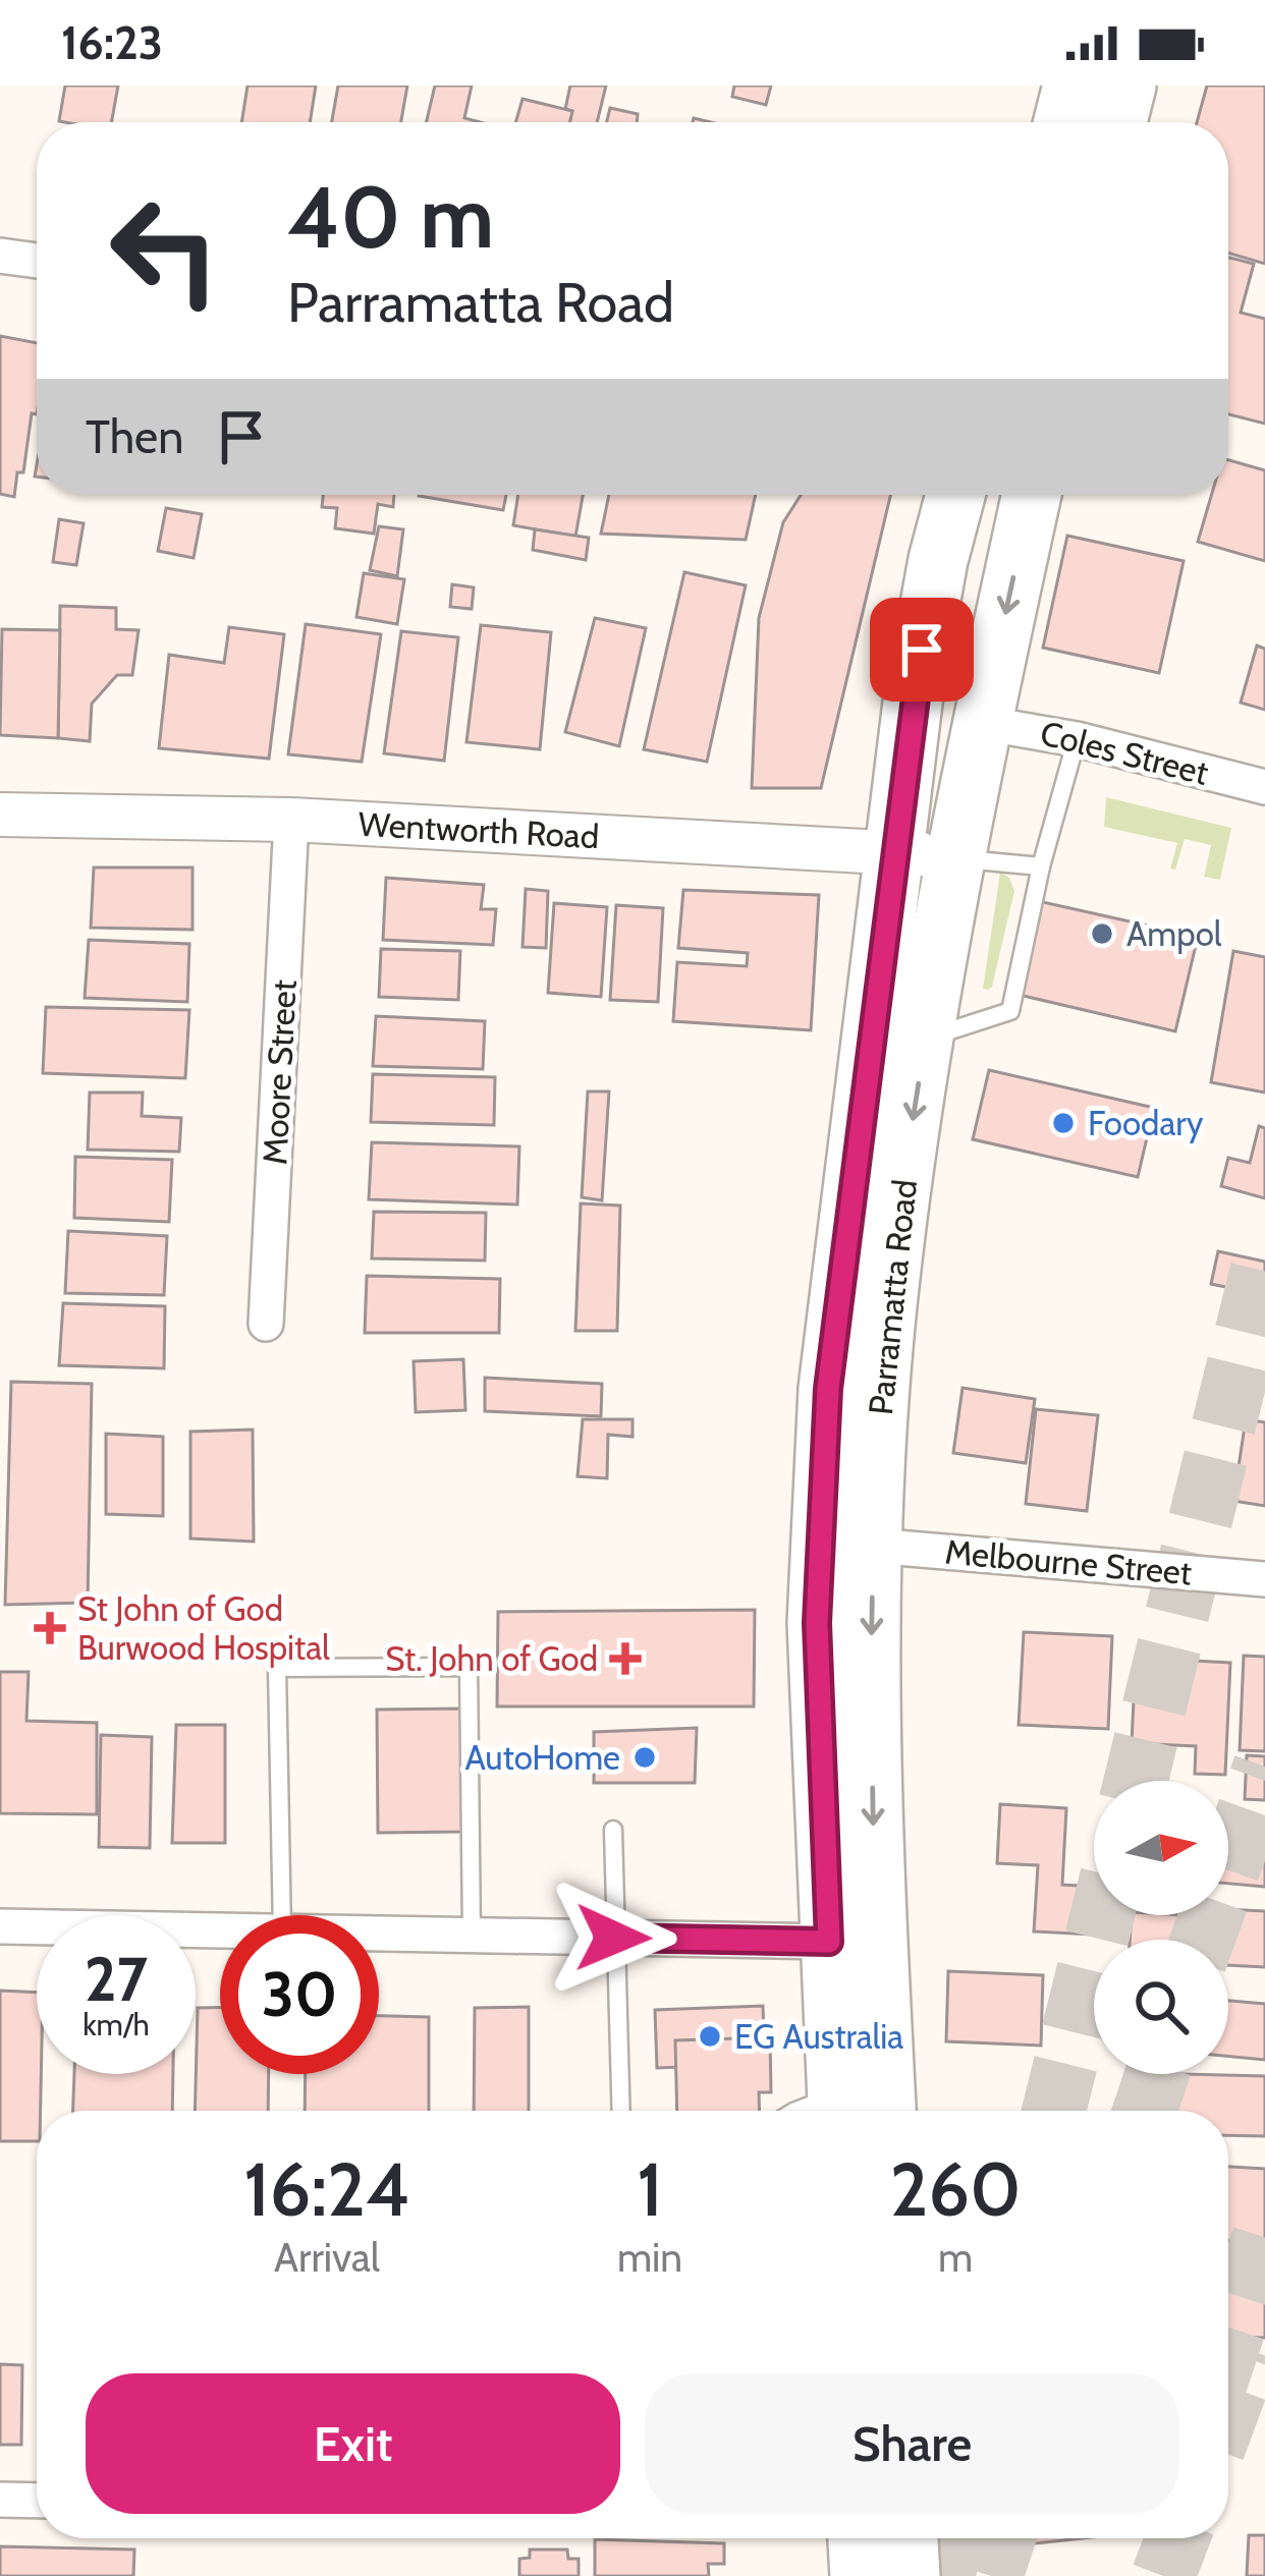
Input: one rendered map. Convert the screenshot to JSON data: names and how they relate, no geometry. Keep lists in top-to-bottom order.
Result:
{
  "streets": {
    "highway": ["Parramatta Road"],
    "street": [
      "Coles Street",
      "Wentworth Road",
      "Moore Street",
      "Melbourne Street"
    ]
  },
  "crossings": [
    ["Coles Street", "Parramatta Road"],
    ["Wentworth Road", "Moore Street"],
    ["Wentworth Road", "Parramatta Road"],
    ["Parramatta Road", "Melbourne Street"]
  ],
  "places": {
    "other": [
      "Ampol",
      "Foodary",
      "AutoHome",
      "EG Australia"
    ],
    "health": ["St John of God Burwood Hospital", "St. John of God"]
  },
  "north": "right",
  "page": {
    "status": "16:23",
    "turn": ["40 m", "Parramatta Road"],
    "then": "Then",
    "speed": "27 km/h",
    "limit": "30",
    "eta": [
      "16:24",
      "Arrival",
      "1",
      "min",
      "260",
      "m"
    ],
    "buttons": ["Exit", "Share"]
  }
}
